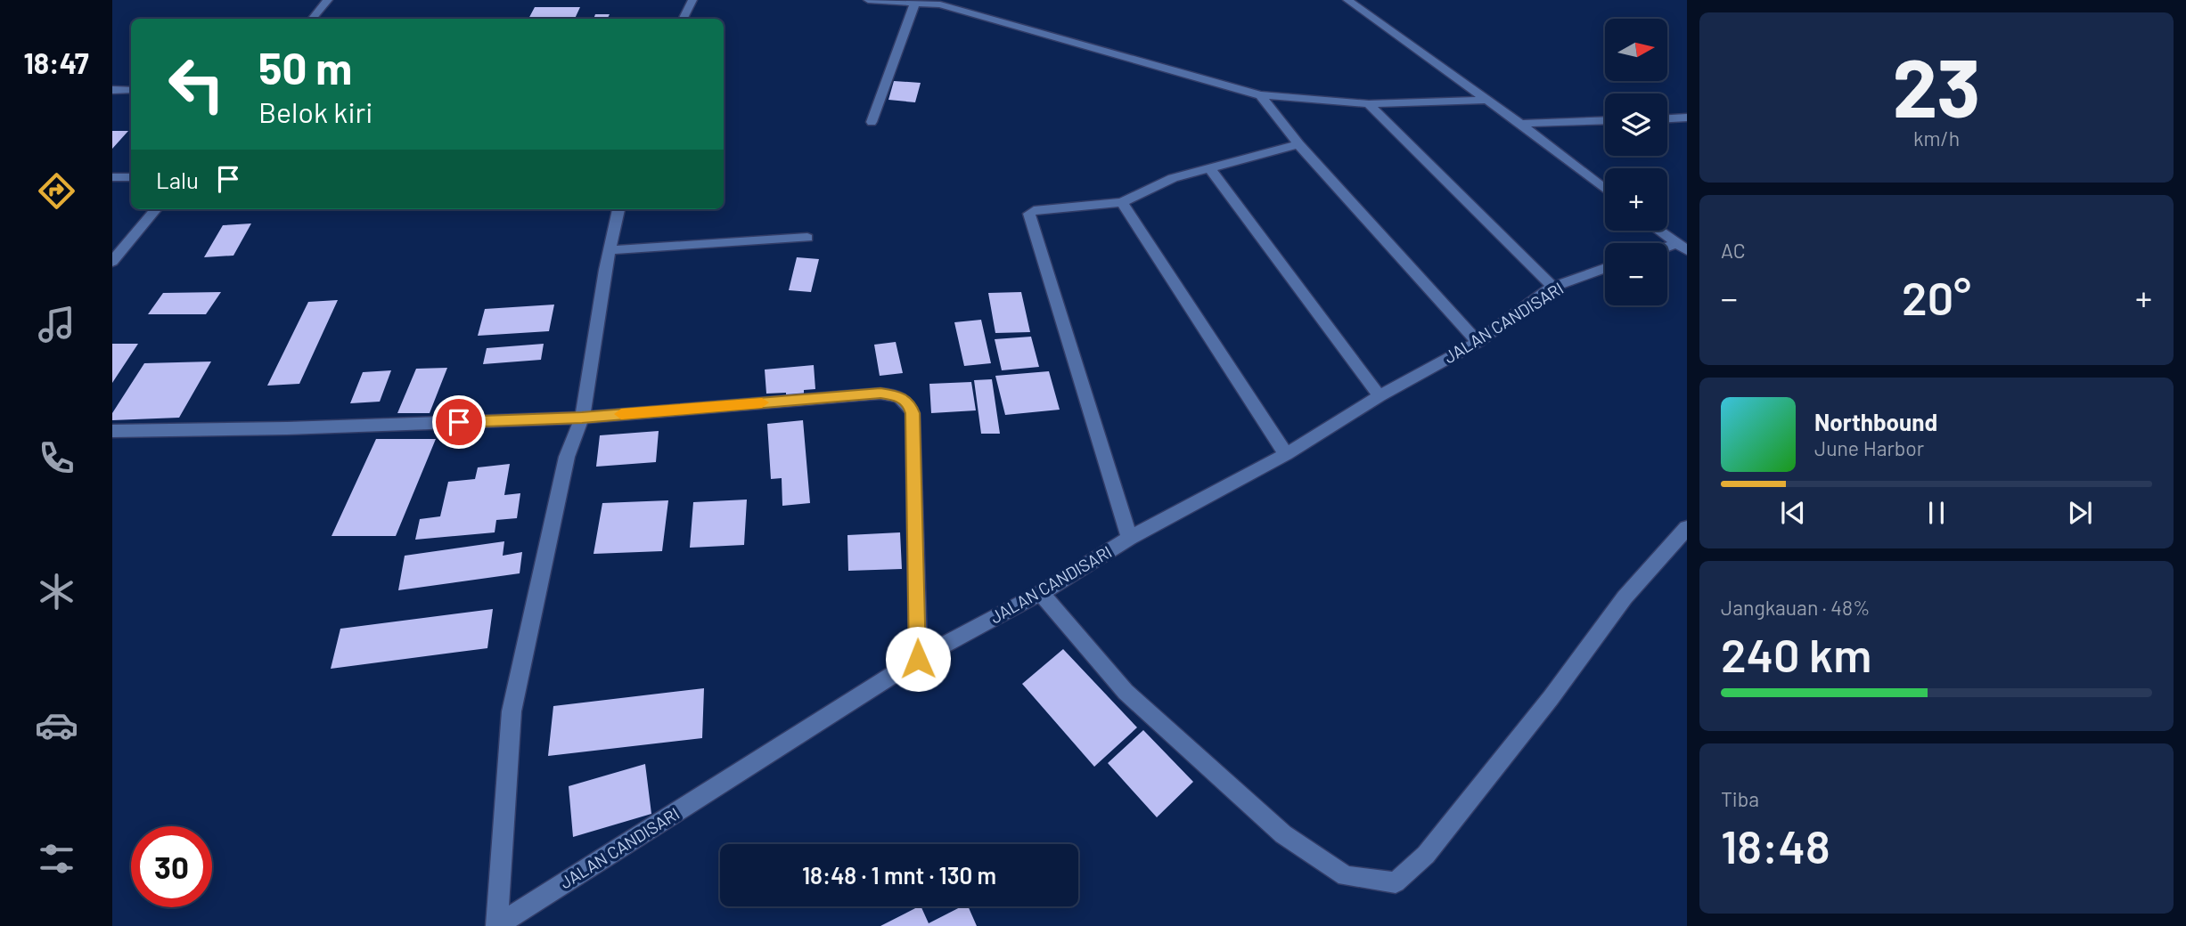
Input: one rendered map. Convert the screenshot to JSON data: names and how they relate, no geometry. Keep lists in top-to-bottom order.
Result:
{
  "streets": {
    "street": ["JALAN CANDISARI"]
  },
  "north": "right",
  "page": {
    "tabs": "18:47",
    "tile": [
      ["23", "km/h"],
      "AC",
      ["Jangkauan · 48%", "240 km"],
      ["Tiba", "18:48"]
    ],
    "map_buttons": ["+", "−"],
    "turn": ["50 m", "Belok kiri"],
    "then": "Lalu",
    "heat": ["−", "20°", "+"],
    "song": ["Northbound", "June Harbor"],
    "limit": "30",
    "trip": "18:48 · 1 mnt · 130 m"
  }
}
